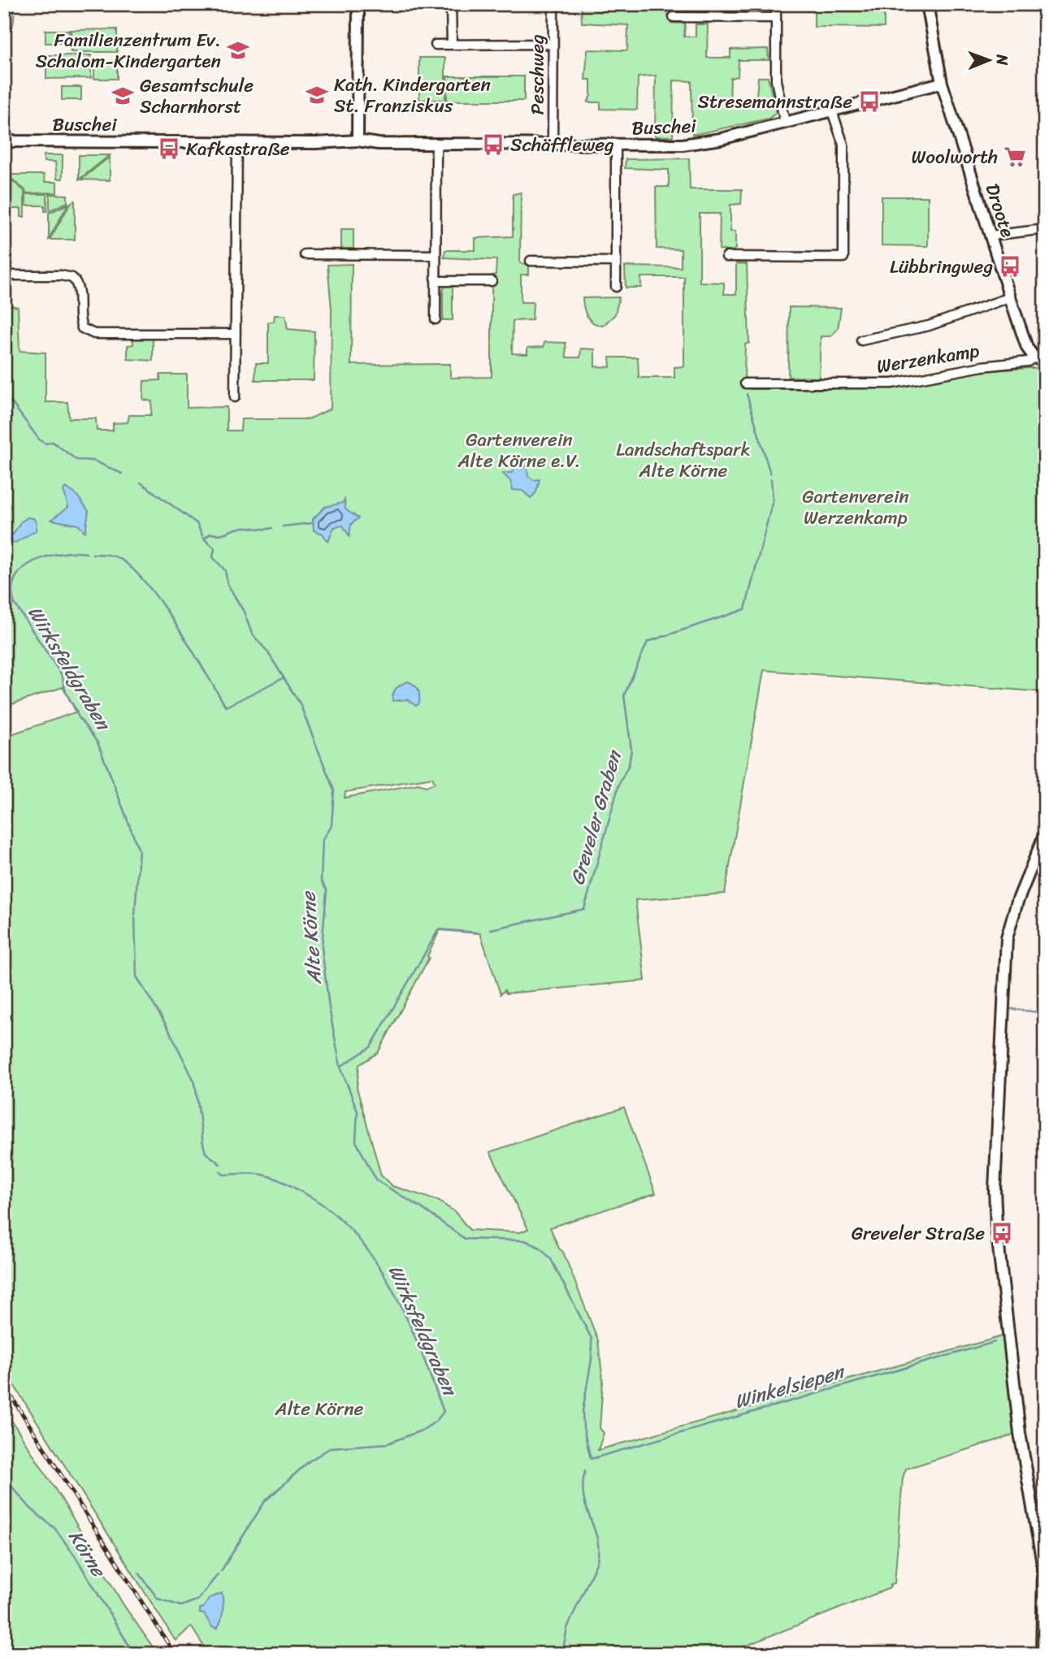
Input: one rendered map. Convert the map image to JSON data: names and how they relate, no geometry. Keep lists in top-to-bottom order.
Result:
{
  "streets": {
    "street": [
      "Peschweg",
      "Buschei",
      "Droote",
      "Werzenkamp"
    ]
  },
  "crossings": [
    ["Peschweg", "Buschei"],
    ["Buschei", "Droote"],
    ["Droote", "Werzenkamp"]
  ],
  "water": [
    "Wirksfeldgraben",
    "Greveler Graben",
    "Alte Körne",
    "Winkelsiepen",
    "Körne"
  ],
  "parks": [
    "Gartenverein Alte Körne e.V.",
    "Landschaftspark Alte Körne",
    "Gartenverein Werzenkamp",
    "Alte Körne"
  ],
  "places": {
    "school or university": ["Familienzentrum Ev. Schalom-Kindergarten", "Kath. Kindergarten St. Franziskus", "Gesamtschule Scharnhorst"],
    "bus stop": [
      "Stresemannstraße",
      "Schäffleweg",
      "Kafkastraße",
      "Lübbringweg",
      "Greveler Straße"
    ],
    "supermarket": ["Woolworth"]
  },
  "north": "right"
}
